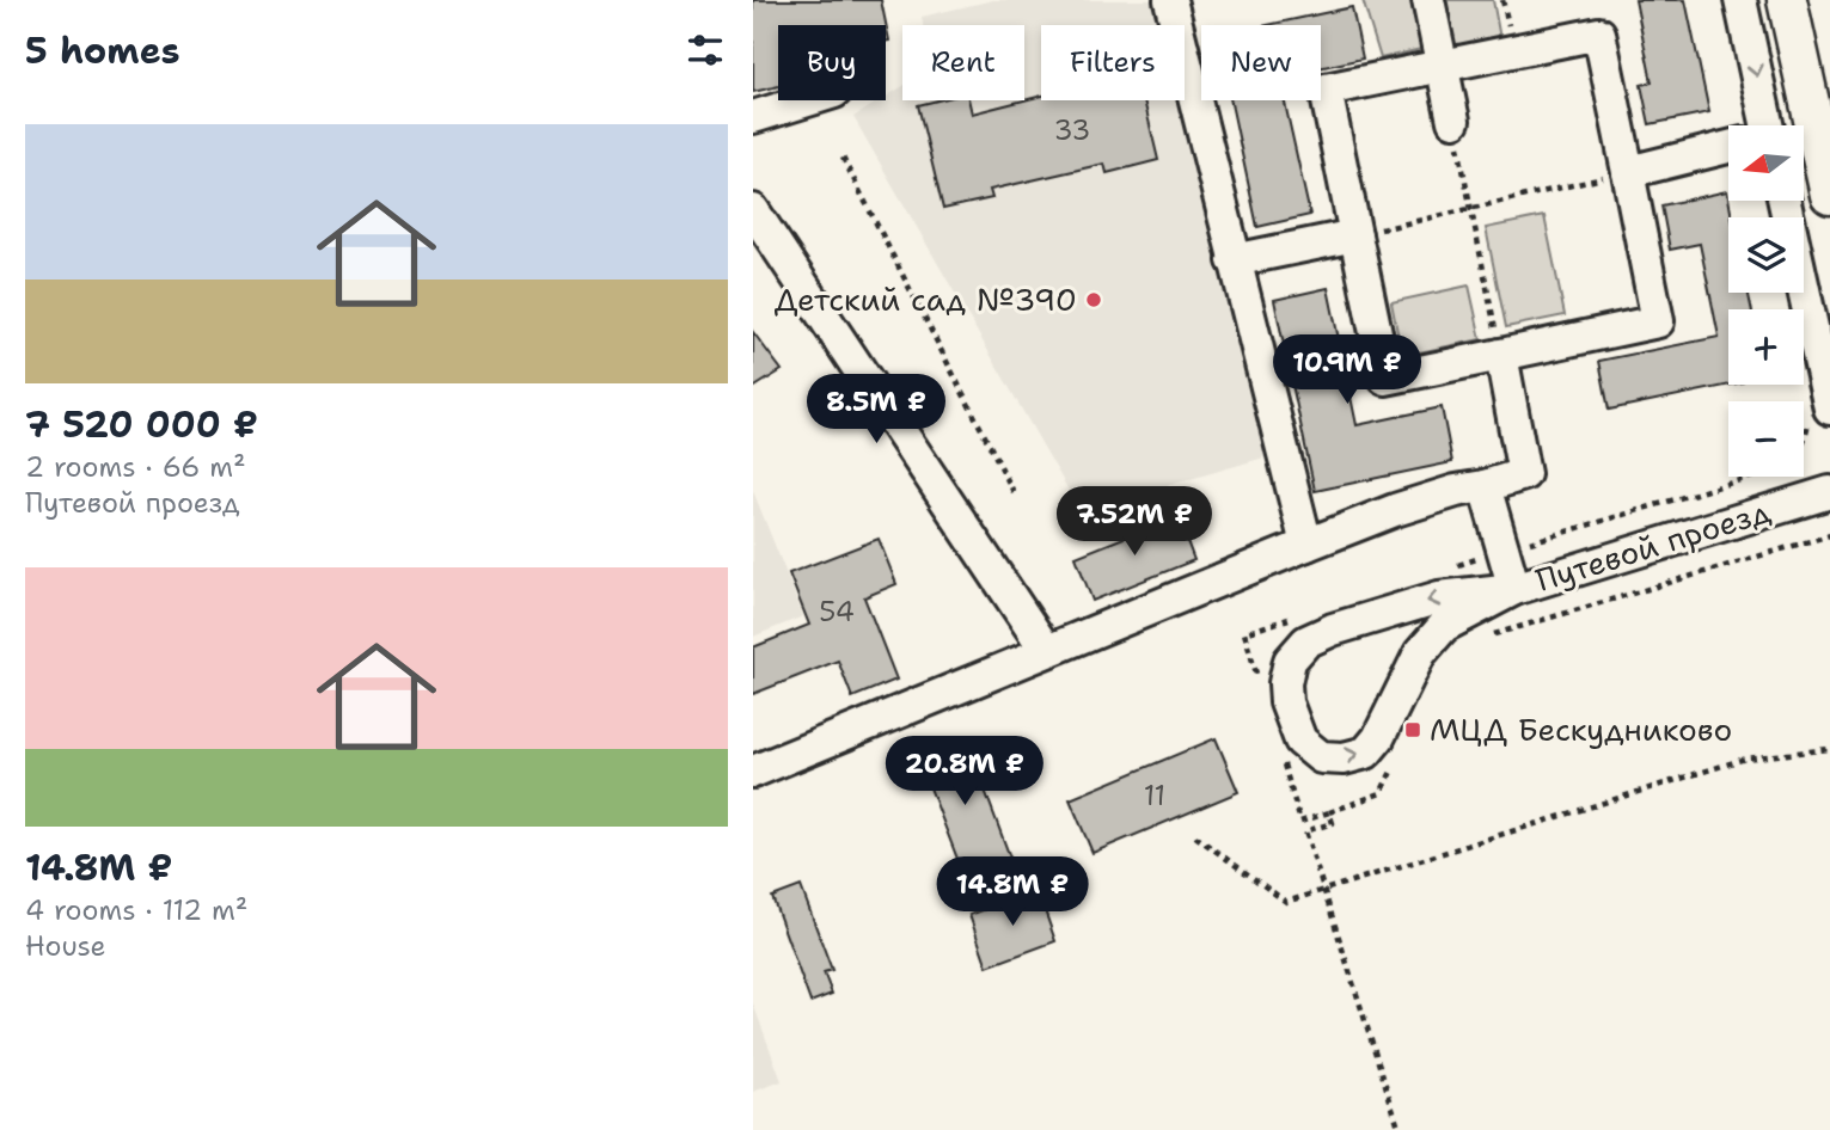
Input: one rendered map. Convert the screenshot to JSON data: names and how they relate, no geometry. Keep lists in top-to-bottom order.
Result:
{
  "streets": {
    "street": ["Путевой проезд"]
  },
  "places": {
    "other": ["Детский сад №390"],
    "transit": ["МЦД Бескудниково"]
  },
  "house_numbers": ["33", "54", "11"],
  "north": "left",
  "page": {
    "heading": "5 homes",
    "chip": [
      "Buy",
      "Rent",
      "Filters",
      "New"
    ],
    "list": [
      {
        "name": "7 520 000 ₽",
        "note": "2 rooms · 66 m² · Путевой проезд"
      },
      {
        "name": "14.8M ₽",
        "note": "4 rooms · 112 m² · House"
      }
    ],
    "map_buttons": ["+", "−"],
    "price": [
      "10.9M ₽",
      "8.5M ₽",
      "7.52M ₽",
      "20.8M ₽",
      "14.8M ₽"
    ]
  }
}
